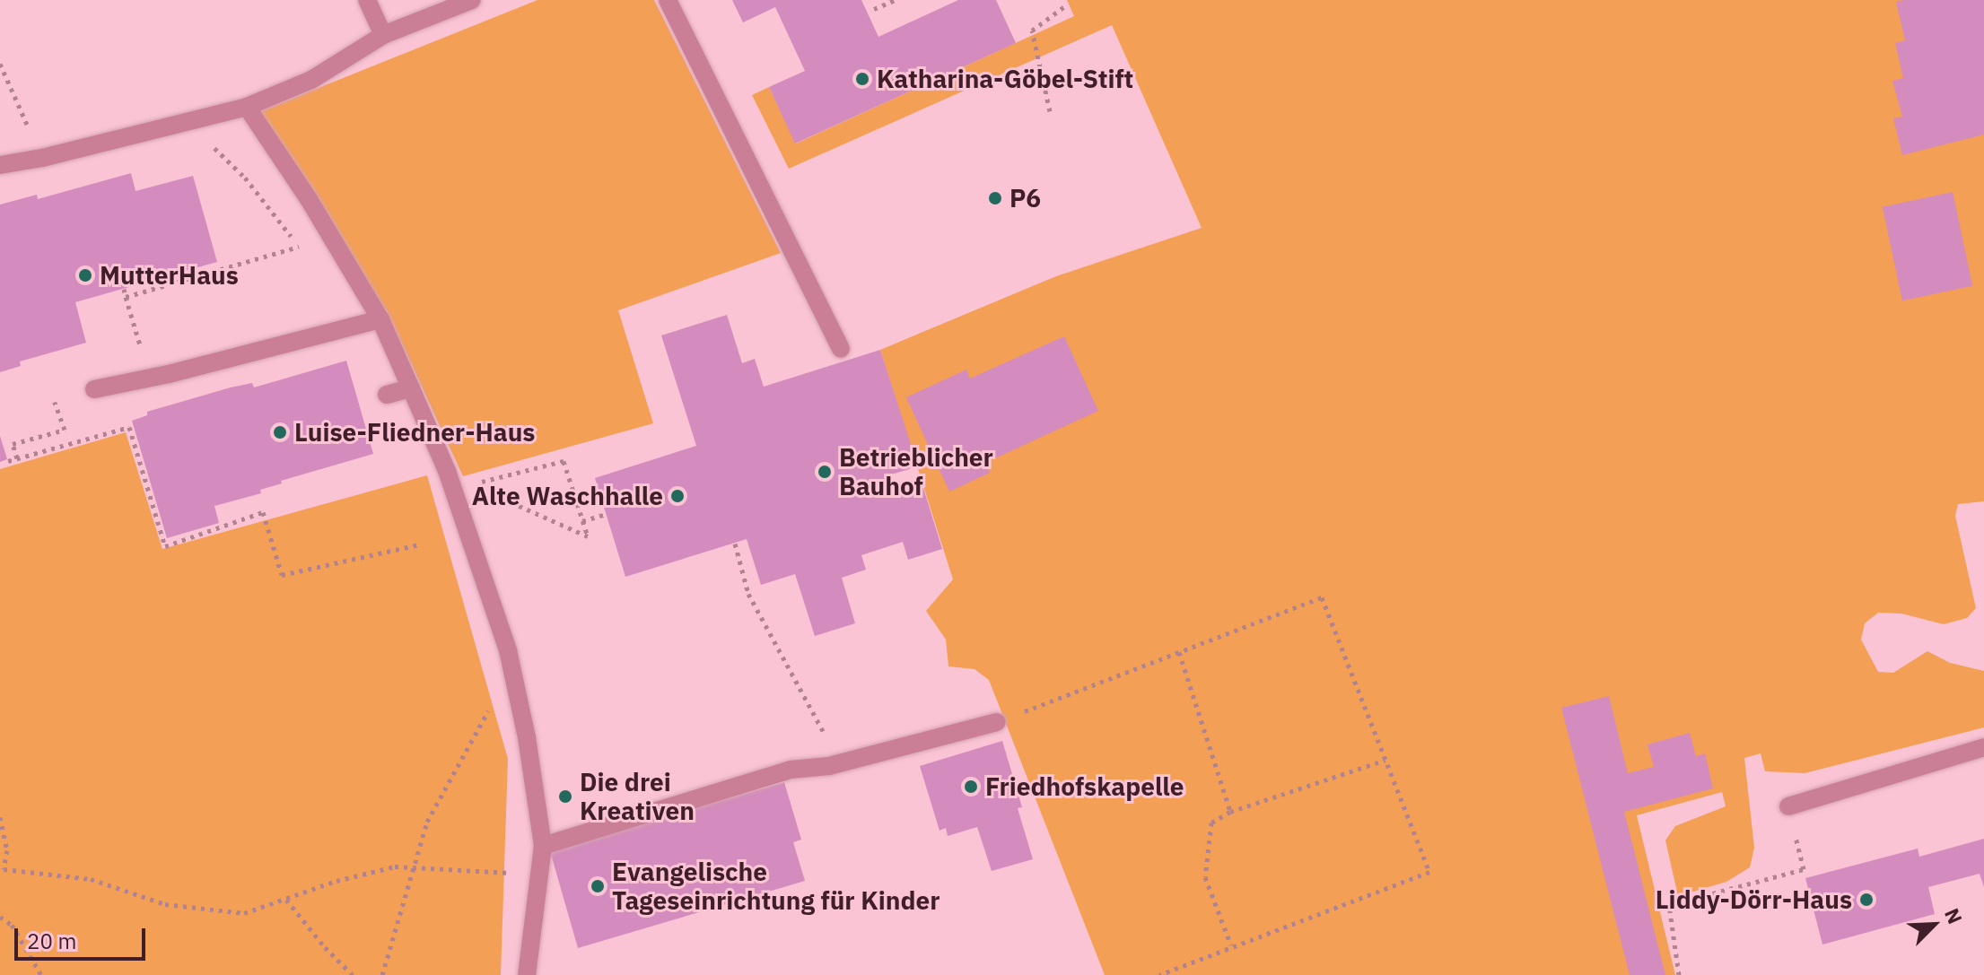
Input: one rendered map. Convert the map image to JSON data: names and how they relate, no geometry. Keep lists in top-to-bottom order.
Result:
{
  "places": [
    "Katharina-Göbel-Stift",
    "P6",
    "MutterHaus",
    "Luise-Fliedner-Haus",
    "Betrieblicher Bauhof",
    "Alte Waschhalle",
    "Friedhofskapelle",
    "Die drei Kreativen",
    "Evangelische Tageseinrichtung für Kinder",
    "Liddy-Dörr-Haus"
  ],
  "scale_bar": "20 m",
  "north": "top right"
}
